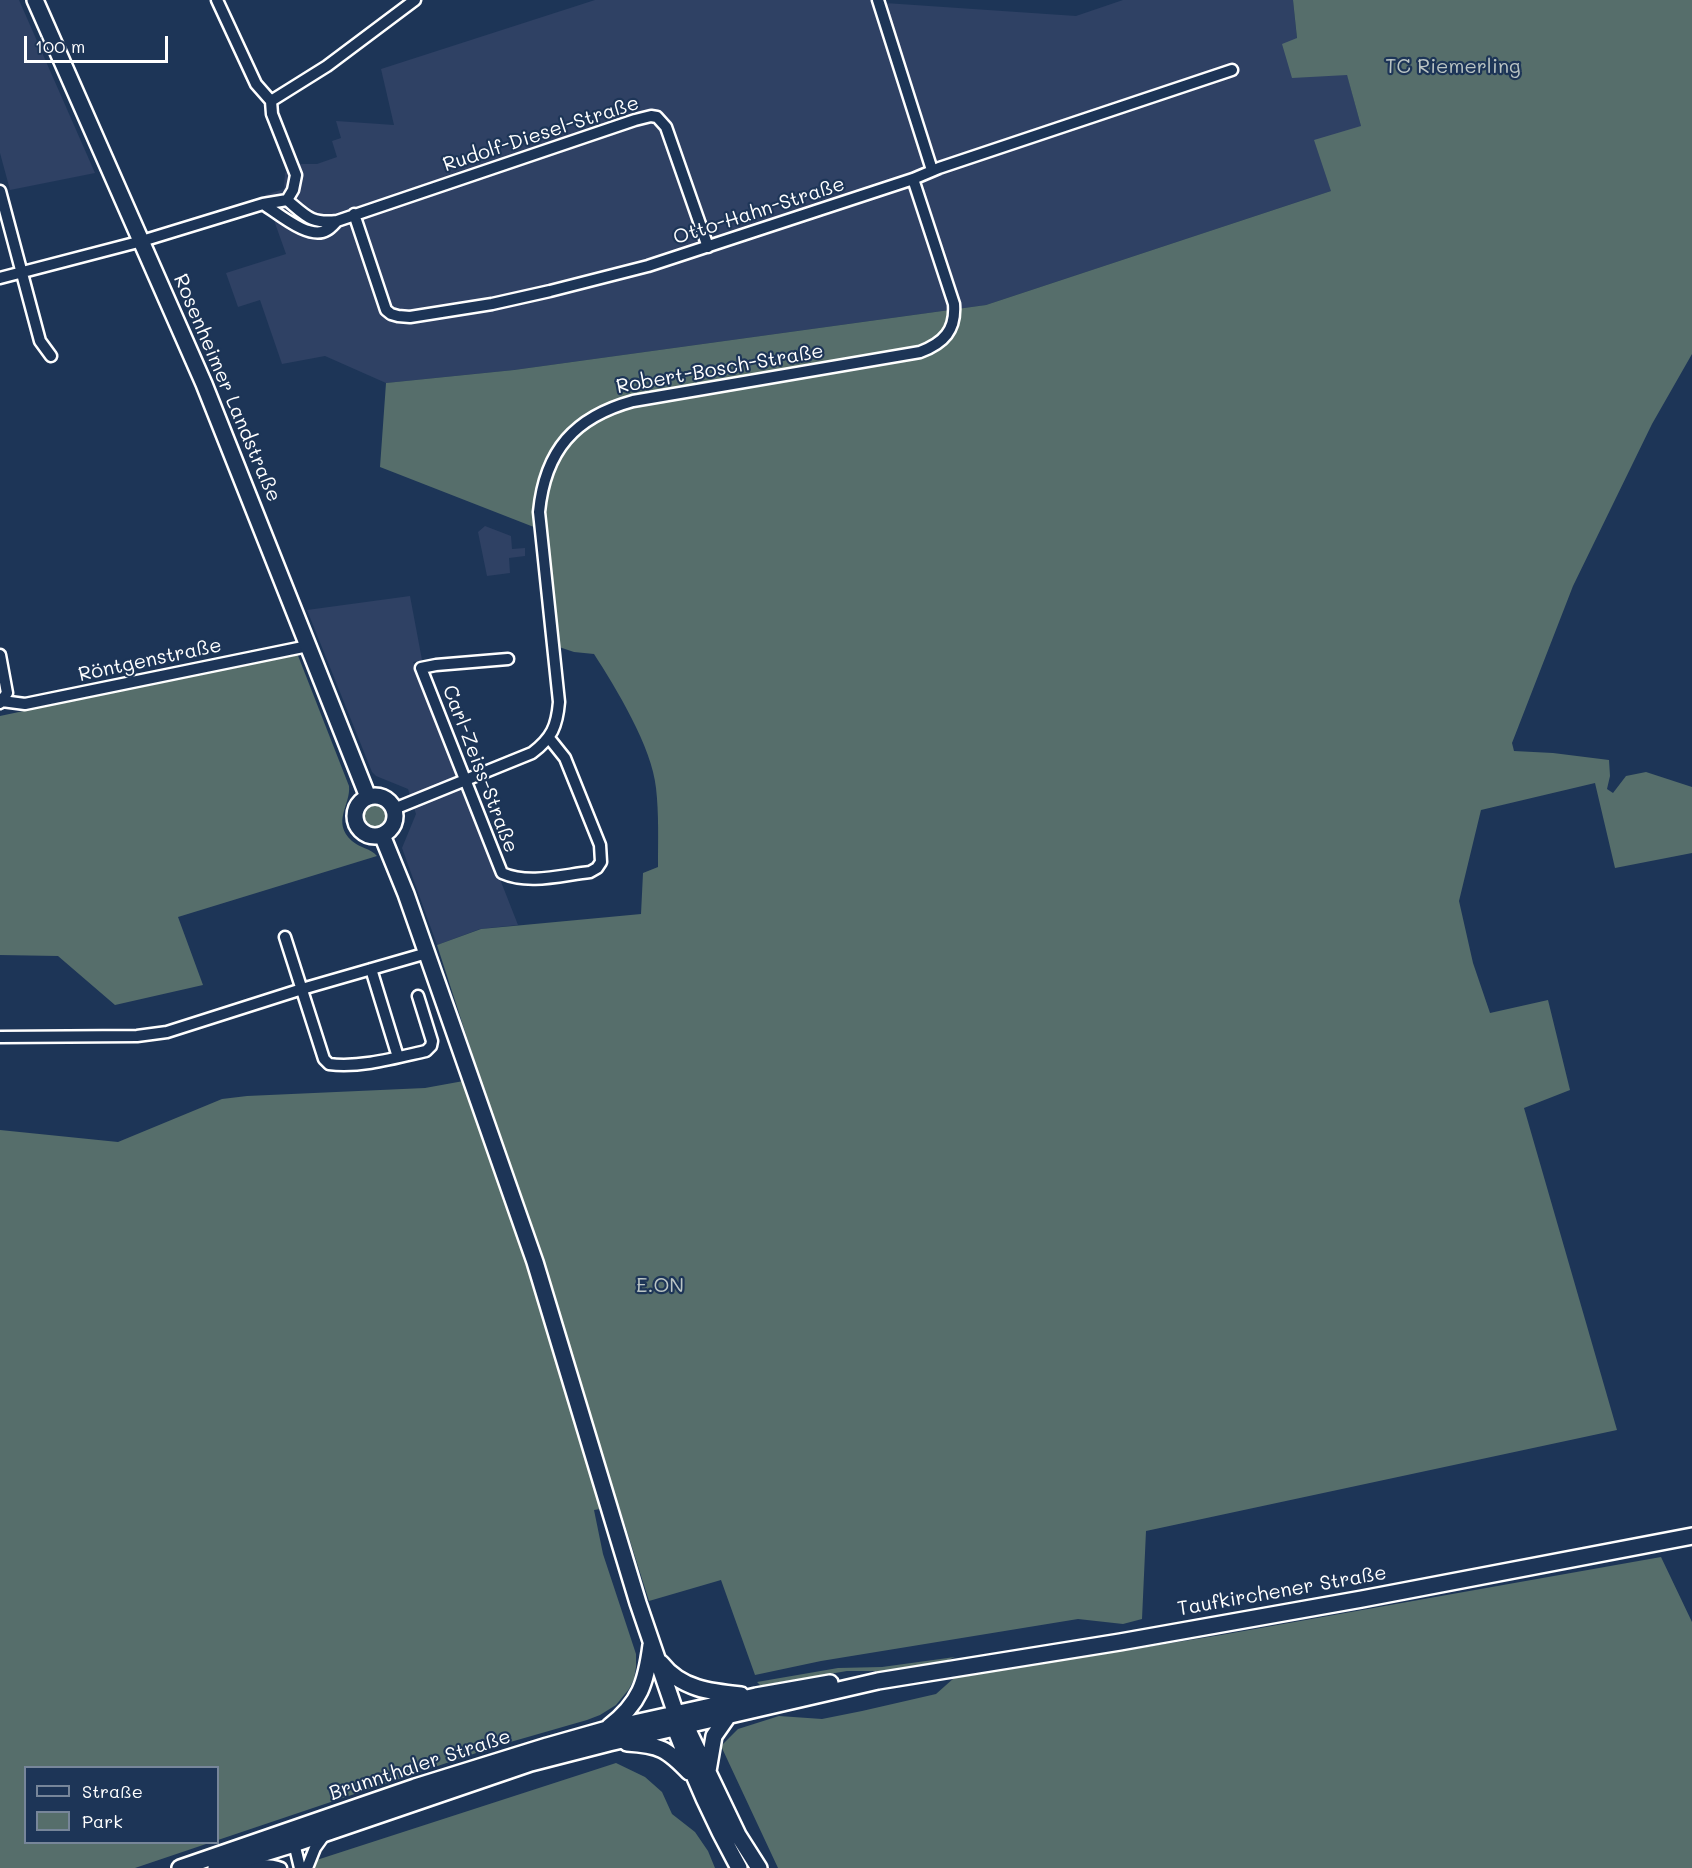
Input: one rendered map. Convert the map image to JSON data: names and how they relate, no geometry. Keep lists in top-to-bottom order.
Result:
{
  "streets": {
    "main road": ["Rosenheimer Landstraße", "Taufkirchener Straße", "Brunnthaler Straße"],
    "street": [
      "Rudolf-Diesel-Straße",
      "Otto-Hahn-Straße",
      "Robert-Bosch-Straße",
      "Röntgenstraße",
      "Carl-Zeiss-Straße"
    ]
  },
  "crossings": [
    ["Rudolf-Diesel-Straße", "Otto-Hahn-Straße"],
    ["Otto-Hahn-Straße", "Robert-Bosch-Straße"],
    ["Robert-Bosch-Straße", "Carl-Zeiss-Straße"],
    ["Rosenheimer Landstraße", "Röntgenstraße"],
    ["Taufkirchener Straße", "Brunnthaler Straße"]
  ],
  "parks": ["TC Riemerling", "E.ON"],
  "legend": ["Straße", "Park"],
  "scale_bar": "100 m"
}
